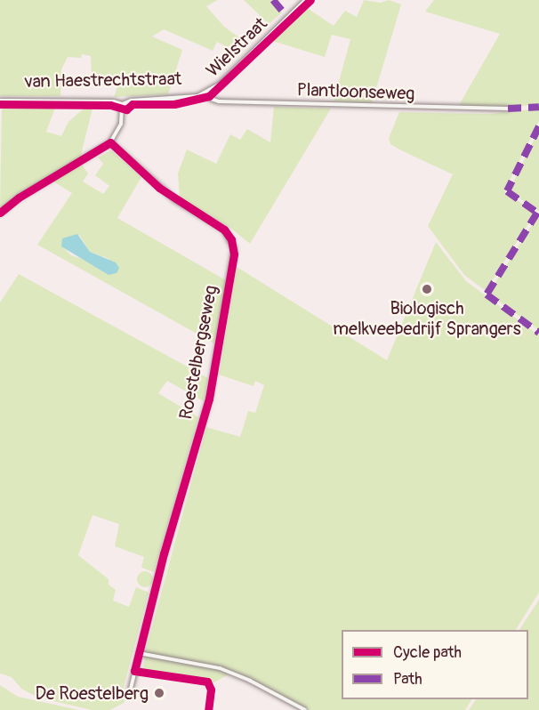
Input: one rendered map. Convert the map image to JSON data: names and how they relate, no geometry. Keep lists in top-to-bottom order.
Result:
{
  "streets": {
    "street": [
      "Wielstraat",
      "van Haestrechtstraat",
      "Plantloonseweg",
      "Roestelbergseweg"
    ]
  },
  "crossings": [
    ["Wielstraat", "van Haestrechtstraat"],
    ["Wielstraat", "Plantloonseweg"],
    ["van Haestrechtstraat", "Plantloonseweg"]
  ],
  "places": ["Biologisch melkveebedrijf Sprangers", "De Roestelberg"],
  "legend": ["Cycle path", "Path"]
}
